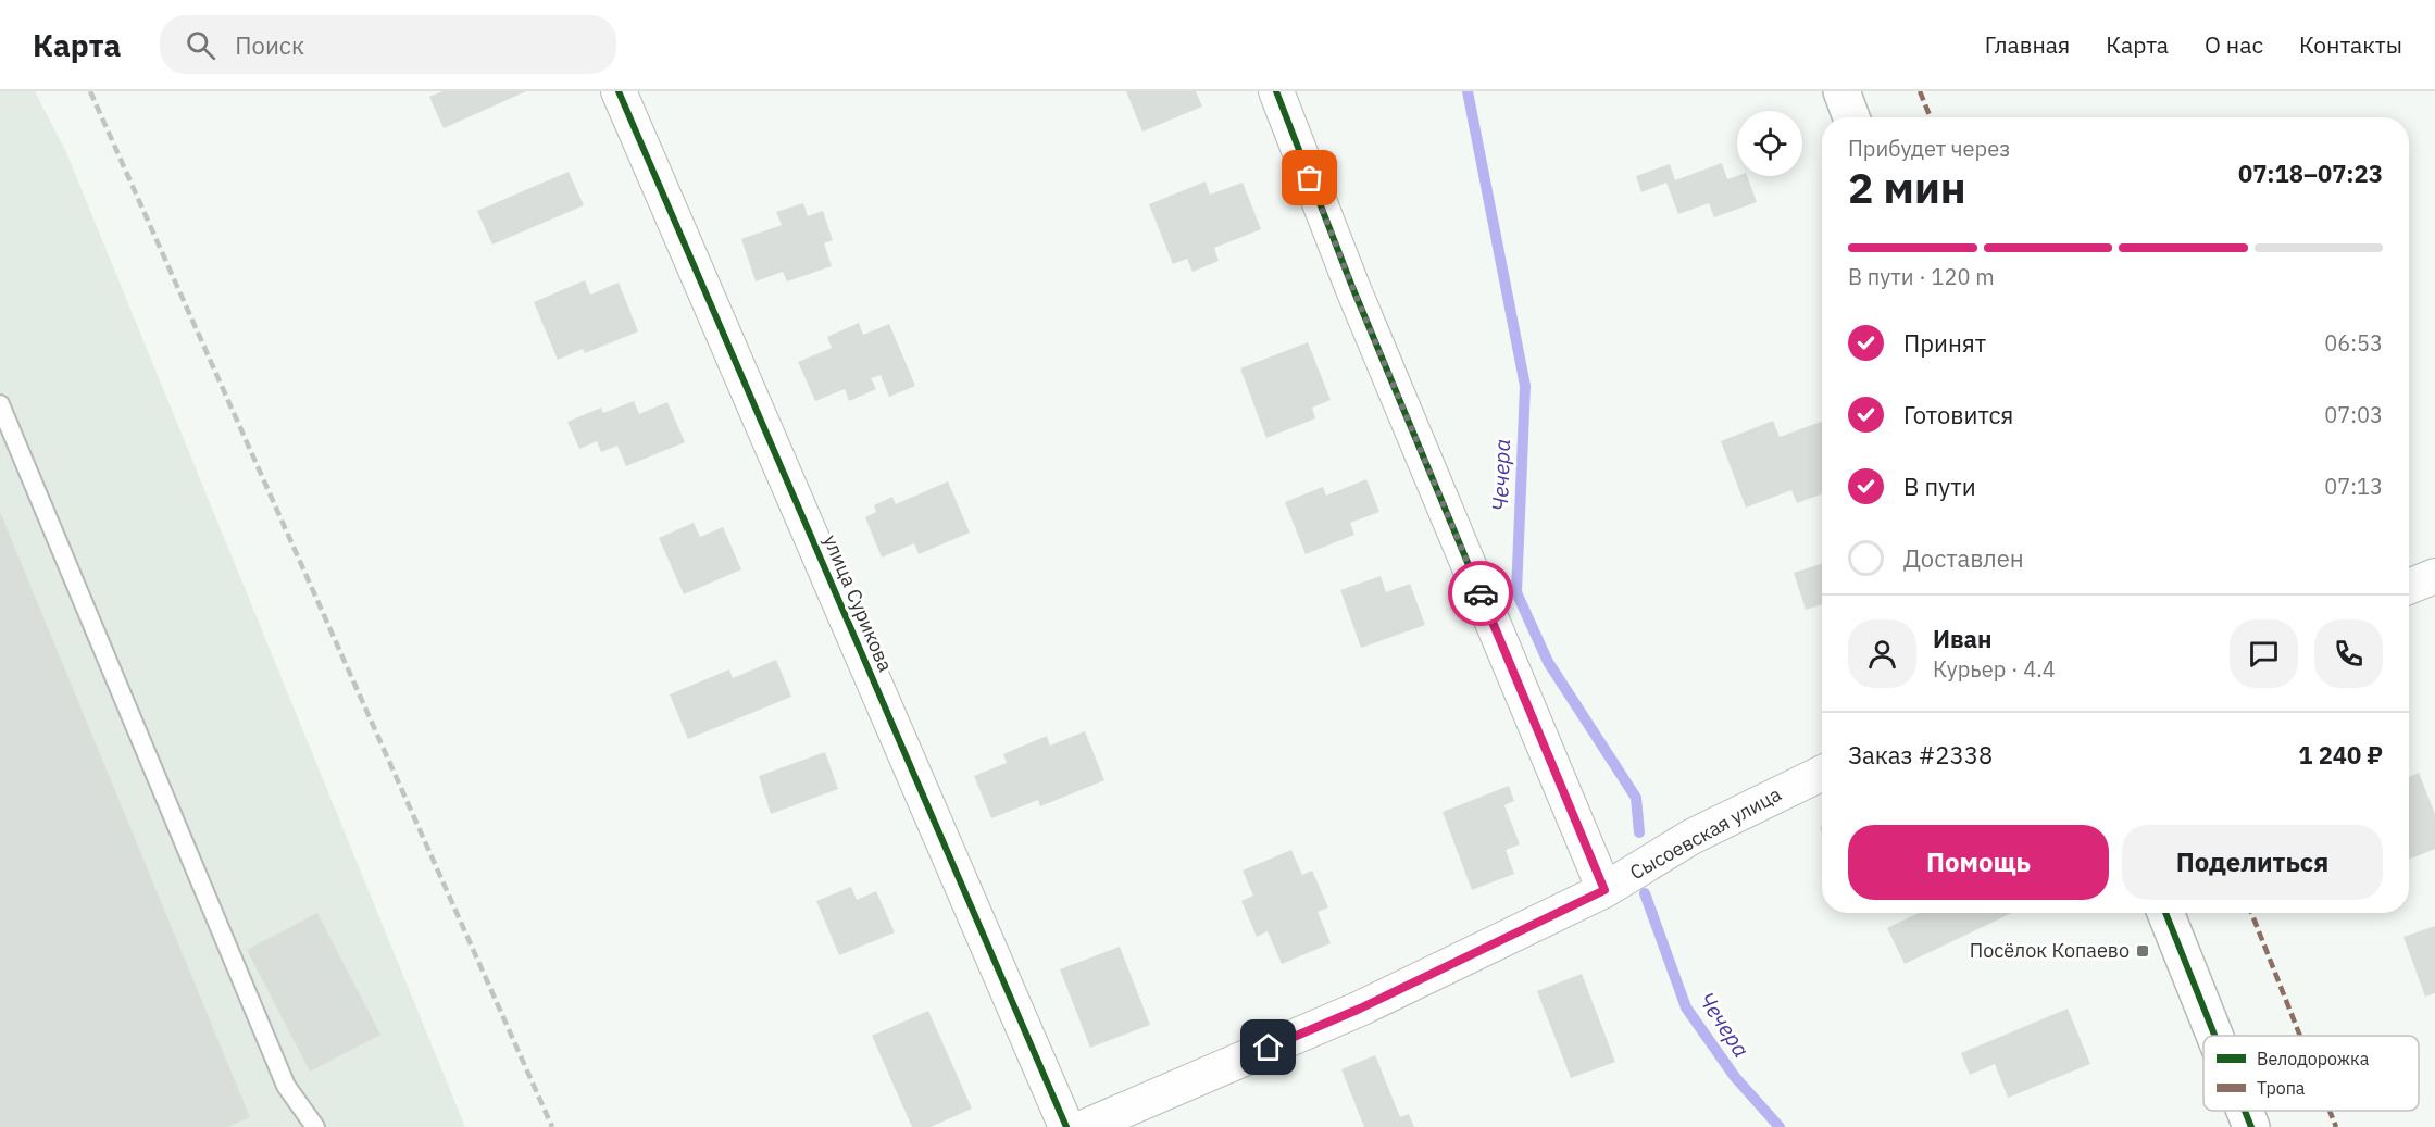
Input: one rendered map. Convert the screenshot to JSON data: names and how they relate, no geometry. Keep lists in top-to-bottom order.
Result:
{
  "streets": {
    "street": ["улица Сурикова", "Сысоевская улица"]
  },
  "water": ["Чечера"],
  "places": {
    "transit": ["Посёлок Копаево"]
  },
  "legend": ["Велодорожка", "Тропа"],
  "page": {
    "header": "Карта",
    "search": "Поиск",
    "nav": [
      "Главная",
      "Карта",
      "О нас",
      "Контакты"
    ],
    "heading": ["2 мин", "Прибудет через", "07:18–07:23"],
    "panel": [
      "Иван",
      "Курьер · 4.4",
      "Заказ #2338",
      "1 240 ₽"
    ],
    "bar": "В пути · 120 m",
    "list": [
      ["Принят", "06:53"],
      ["Готовится", "07:03"],
      ["В пути", "07:13"],
      "Доставлен"
    ],
    "buttons": ["Помощь", "Поделиться"]
  }
}
